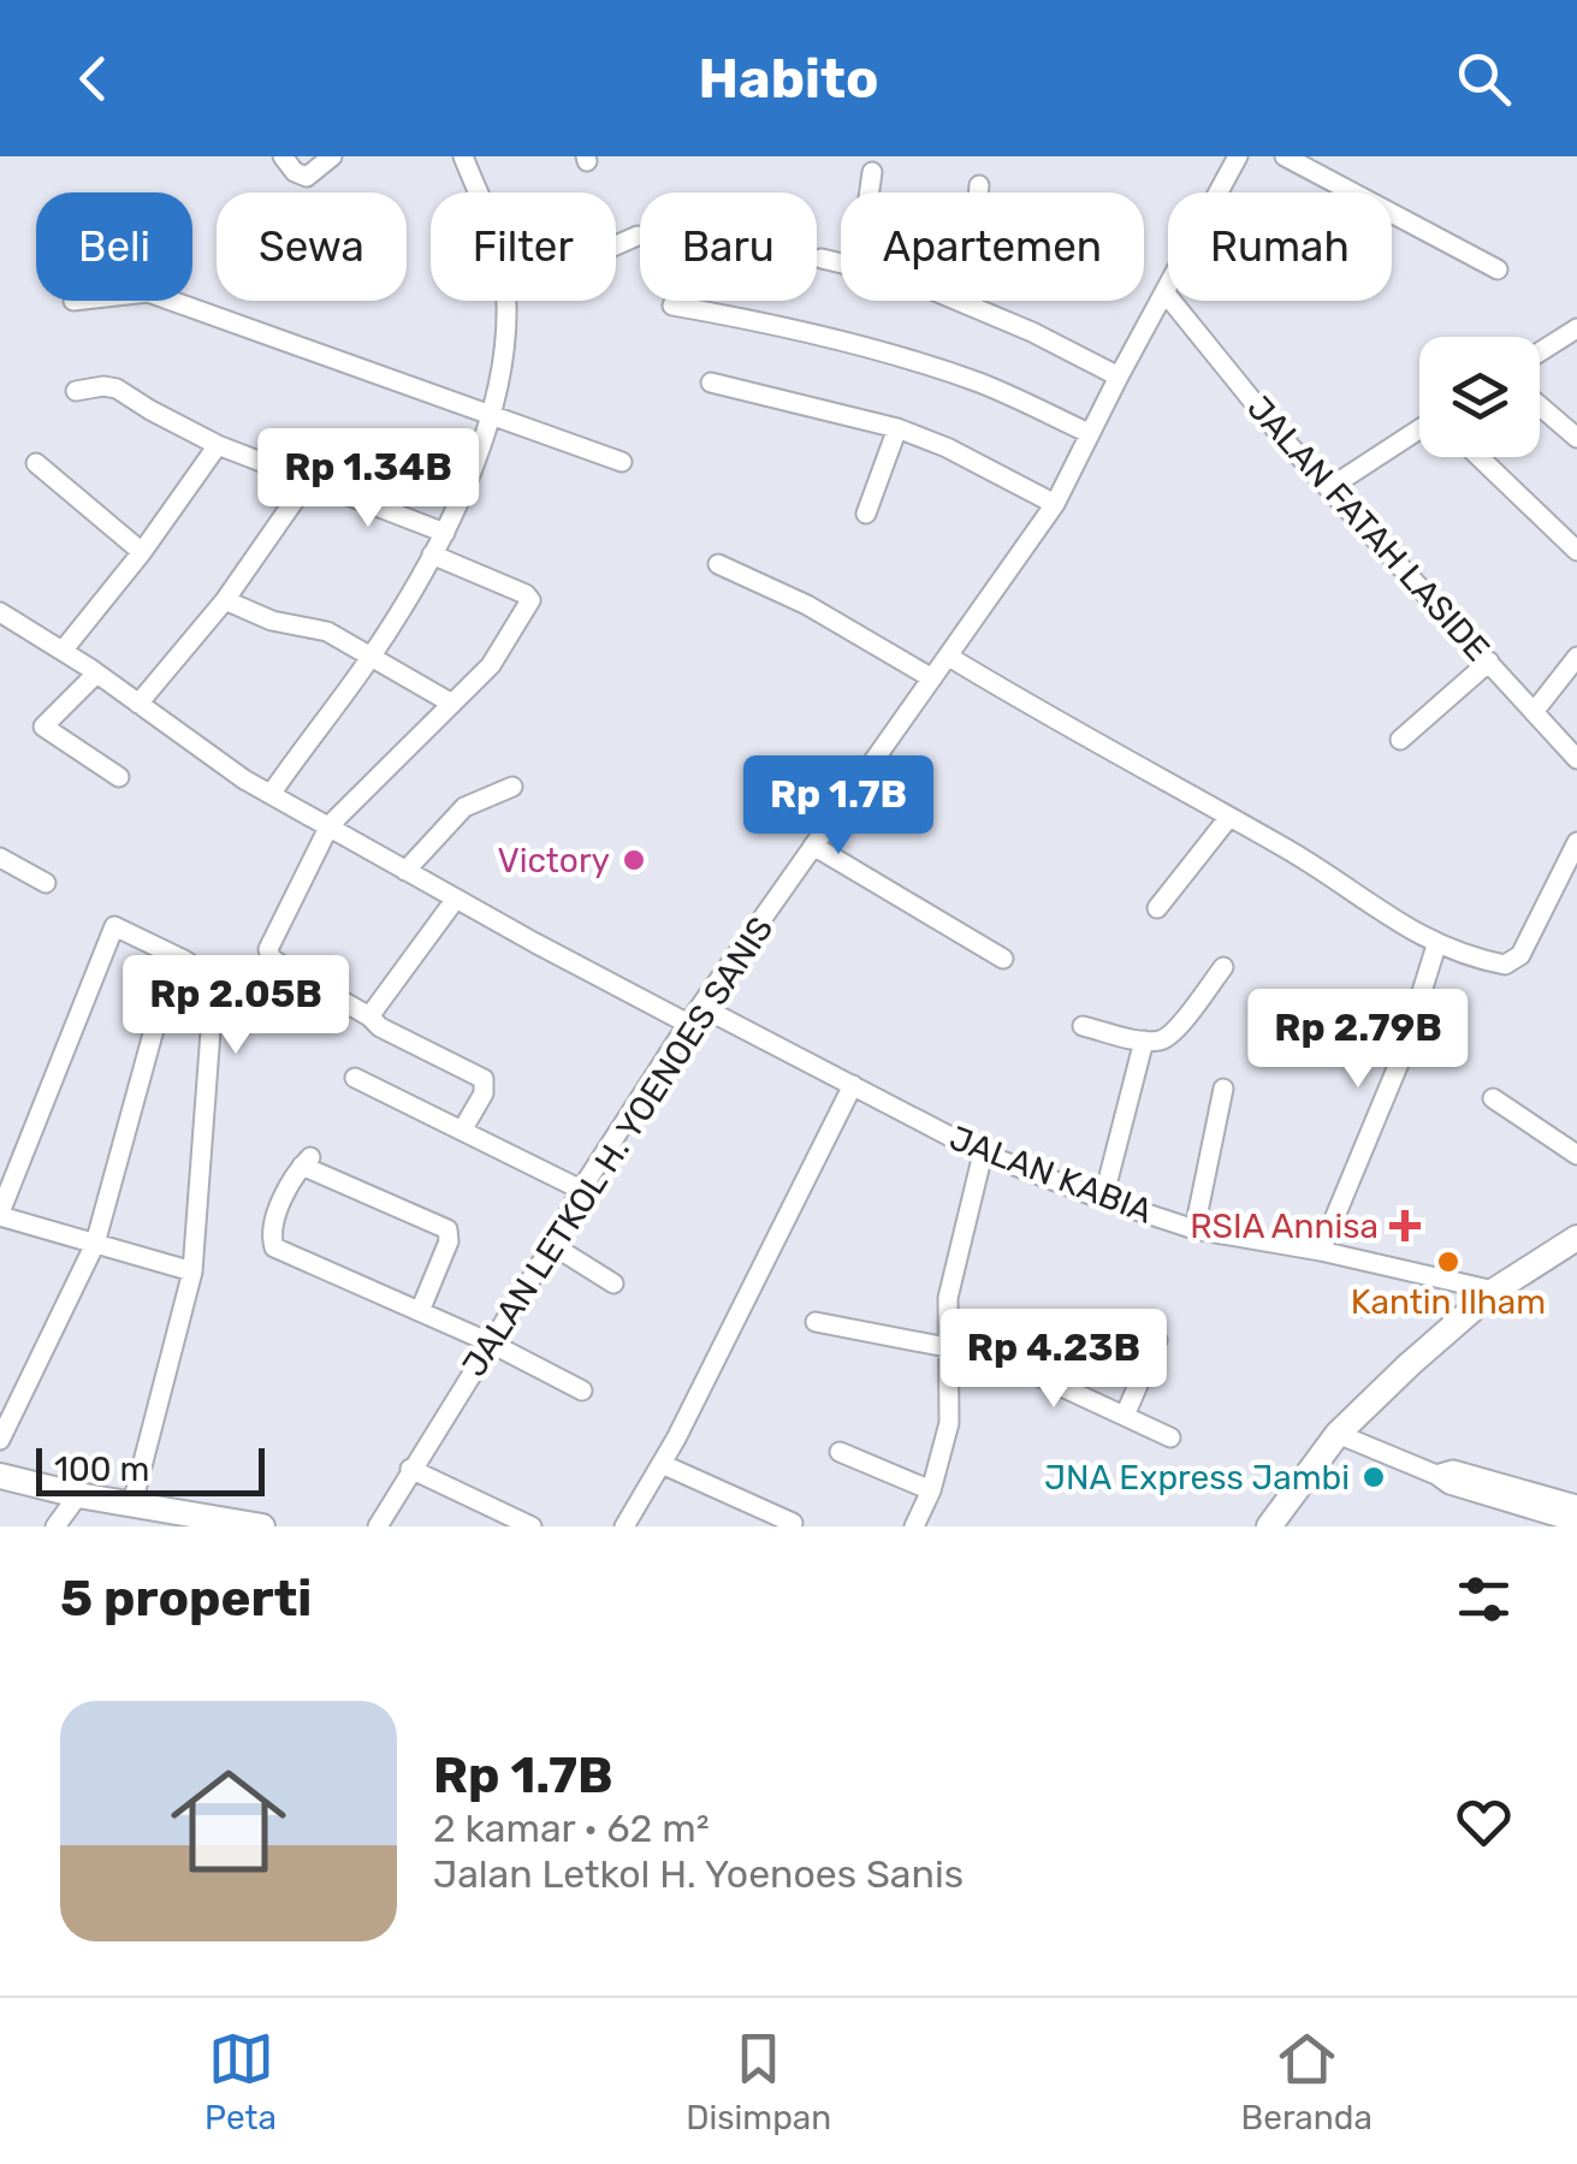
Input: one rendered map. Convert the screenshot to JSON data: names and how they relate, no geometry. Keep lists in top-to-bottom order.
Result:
{
  "streets": {
    "street": ["JALAN FATAH LASIDE", "JALAN LETKOL H. YOENOES SANIS", "JALAN KABIA"]
  },
  "crossings": [
    ["JALAN FATAH LASIDE", "JALAN LETKOL H. YOENOES SANIS"],
    ["JALAN LETKOL H. YOENOES SANIS", "JALAN KABIA"]
  ],
  "places": {
    "other": ["Victory", "Kantin Ilham", "JNA Express Jambi"],
    "health": ["RSIA Annisa"]
  },
  "scale_bar": "100 m",
  "page": {
    "header": "Habito",
    "chip": [
      "Beli",
      "Sewa",
      "Filter",
      "Baru",
      "Apartemen",
      "Rumah"
    ],
    "price": [
      "Rp 1.34B",
      "Rp 1.7B",
      "Rp 2.05B",
      "Rp 2.79B",
      "Rp 4.23B"
    ],
    "scale": "100 m",
    "heading": "5 properti",
    "list": [
      {
        "name": "Rp 1.7B",
        "note": "2 kamar · 62 m² · Jalan Letkol H. Yoenoes Sanis"
      }
    ],
    "tabs": ["Peta", "Disimpan", "Beranda"]
  }
}
